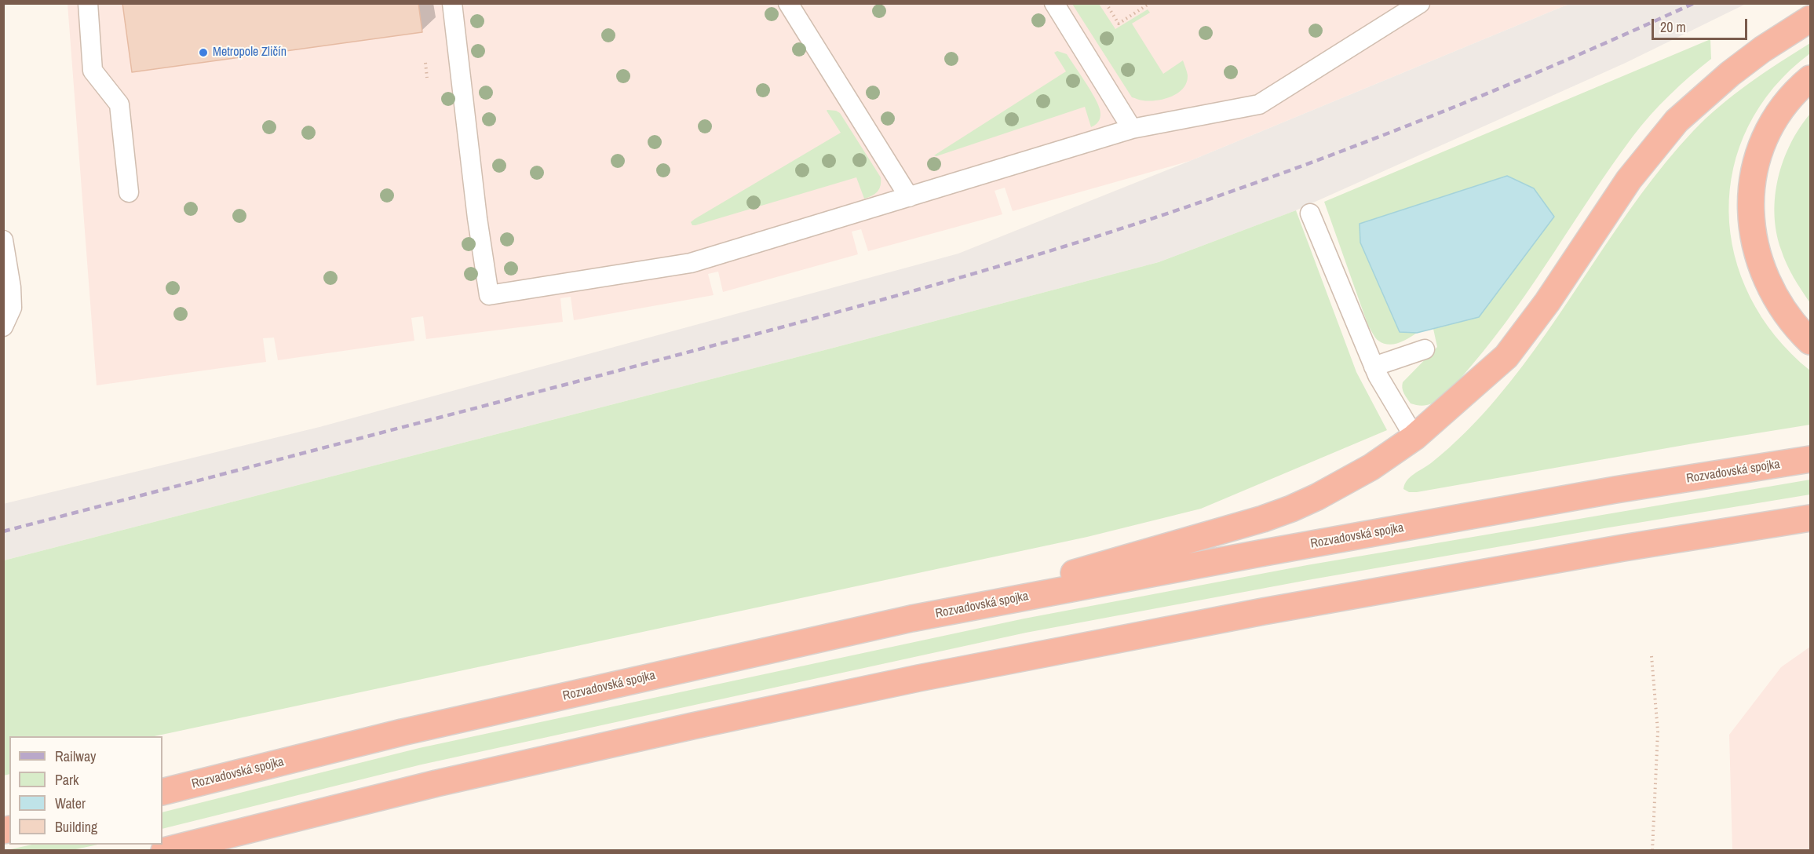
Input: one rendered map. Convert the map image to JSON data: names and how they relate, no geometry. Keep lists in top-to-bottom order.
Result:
{
  "streets": {
    "highway": ["Rozvadovská spojka"]
  },
  "places": ["Metropole Zličín"],
  "legend": [
    "Railway",
    "Park",
    "Water",
    "Building"
  ],
  "scale_bar": "20 m"
}
